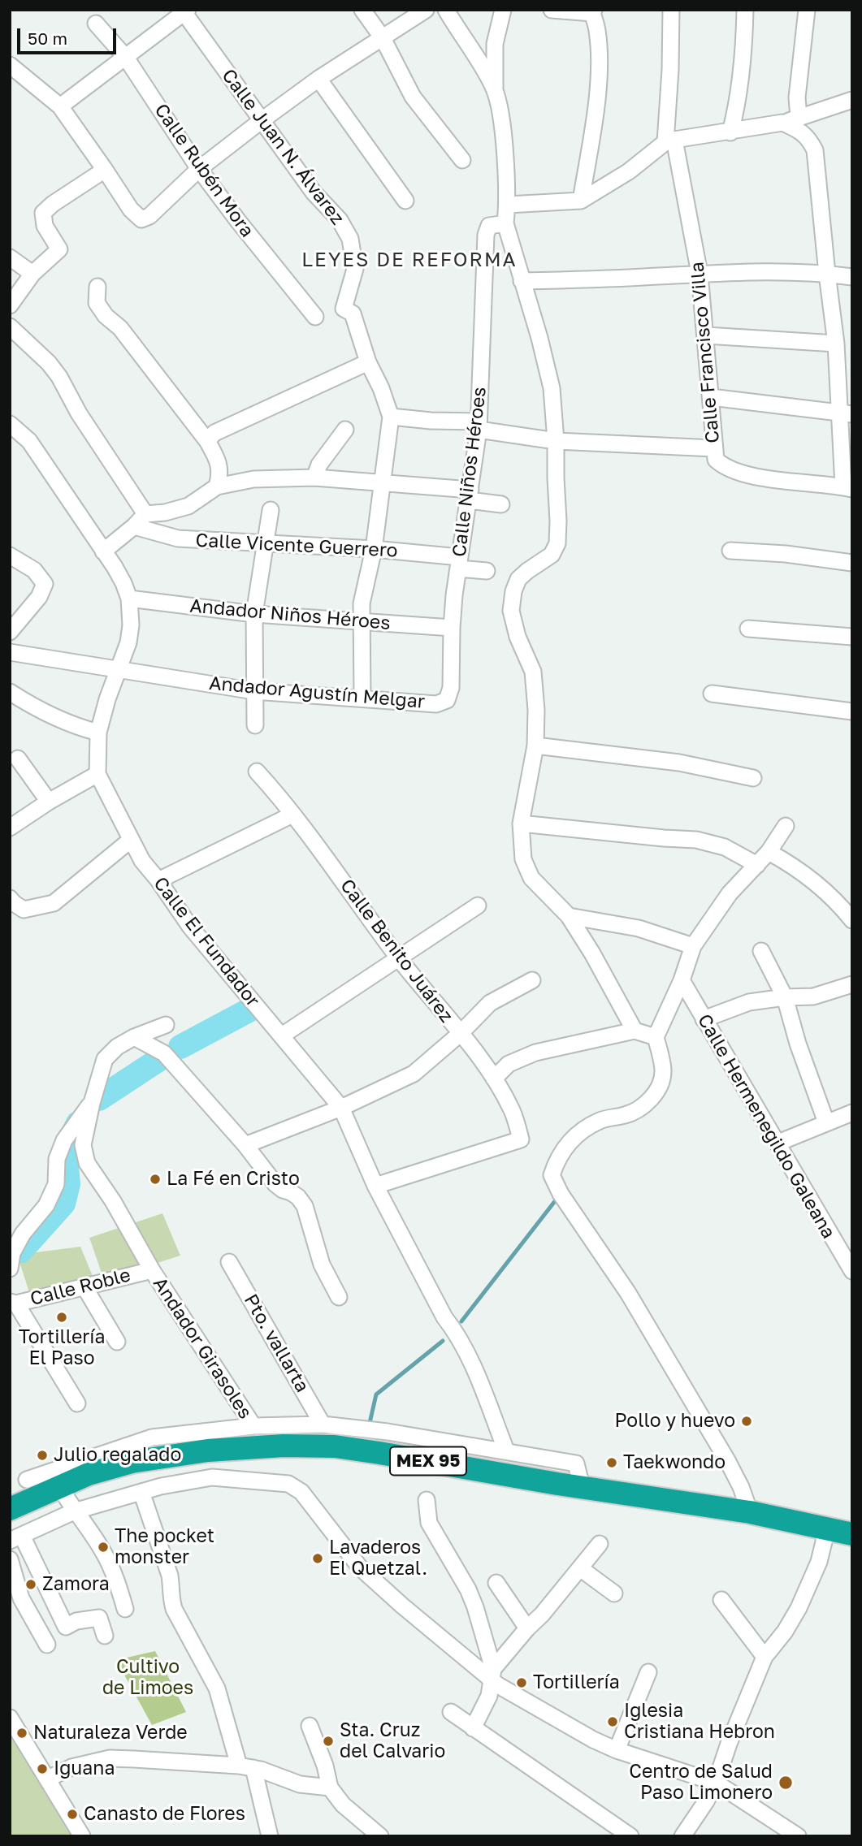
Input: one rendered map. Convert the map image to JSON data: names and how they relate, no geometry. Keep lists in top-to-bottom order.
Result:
{
  "streets": {
    "highway": ["MEX 95"],
    "street": [
      "Calle Juan N. Álvarez",
      "Calle Rubén Mora",
      "Calle Francisco Villa",
      "Calle Niños Héroes",
      "Calle Vicente Guerrero",
      "Andador Niños Héroes",
      "Andador Agustín Melgar",
      "Calle El Fundador",
      "Calle Benito Juárez",
      "Calle Hermenegildo Galeana",
      "Calle Roble",
      "Pto. vallarta",
      "Andador Girasoles"
    ]
  },
  "crossings": [
    ["Calle Niños Héroes", "Calle Vicente Guerrero"],
    ["Calle Niños Héroes", "Andador Niños Héroes"],
    ["Calle Niños Héroes", "Andador Agustín Melgar"],
    ["Andador Niños Héroes", "Calle El Fundador"],
    ["Andador Agustín Melgar", "Calle El Fundador"],
    ["Calle El Fundador", "Calle Benito Juárez"],
    ["Calle Roble", "Andador Girasoles"]
  ],
  "districts": ["LEYES DE REFORMA"],
  "parks": ["Cultivo de Limoes"],
  "places": [
    "La Fé en Cristo",
    "Tortillería El Paso",
    "Pollo y huevo",
    "Julio regalado",
    "Taekwondo",
    "The pocket monster",
    "Lavaderos El Quetzal.",
    "Zamora",
    "Tortillería",
    "Iglesia Cristiana Hebron",
    "Naturaleza Verde",
    "Sta. Cruz del Calvario",
    "Iguana",
    "Centro de Salud Paso Limonero",
    "Canasto de Flores"
  ],
  "scale_bar": "50 m"
}
